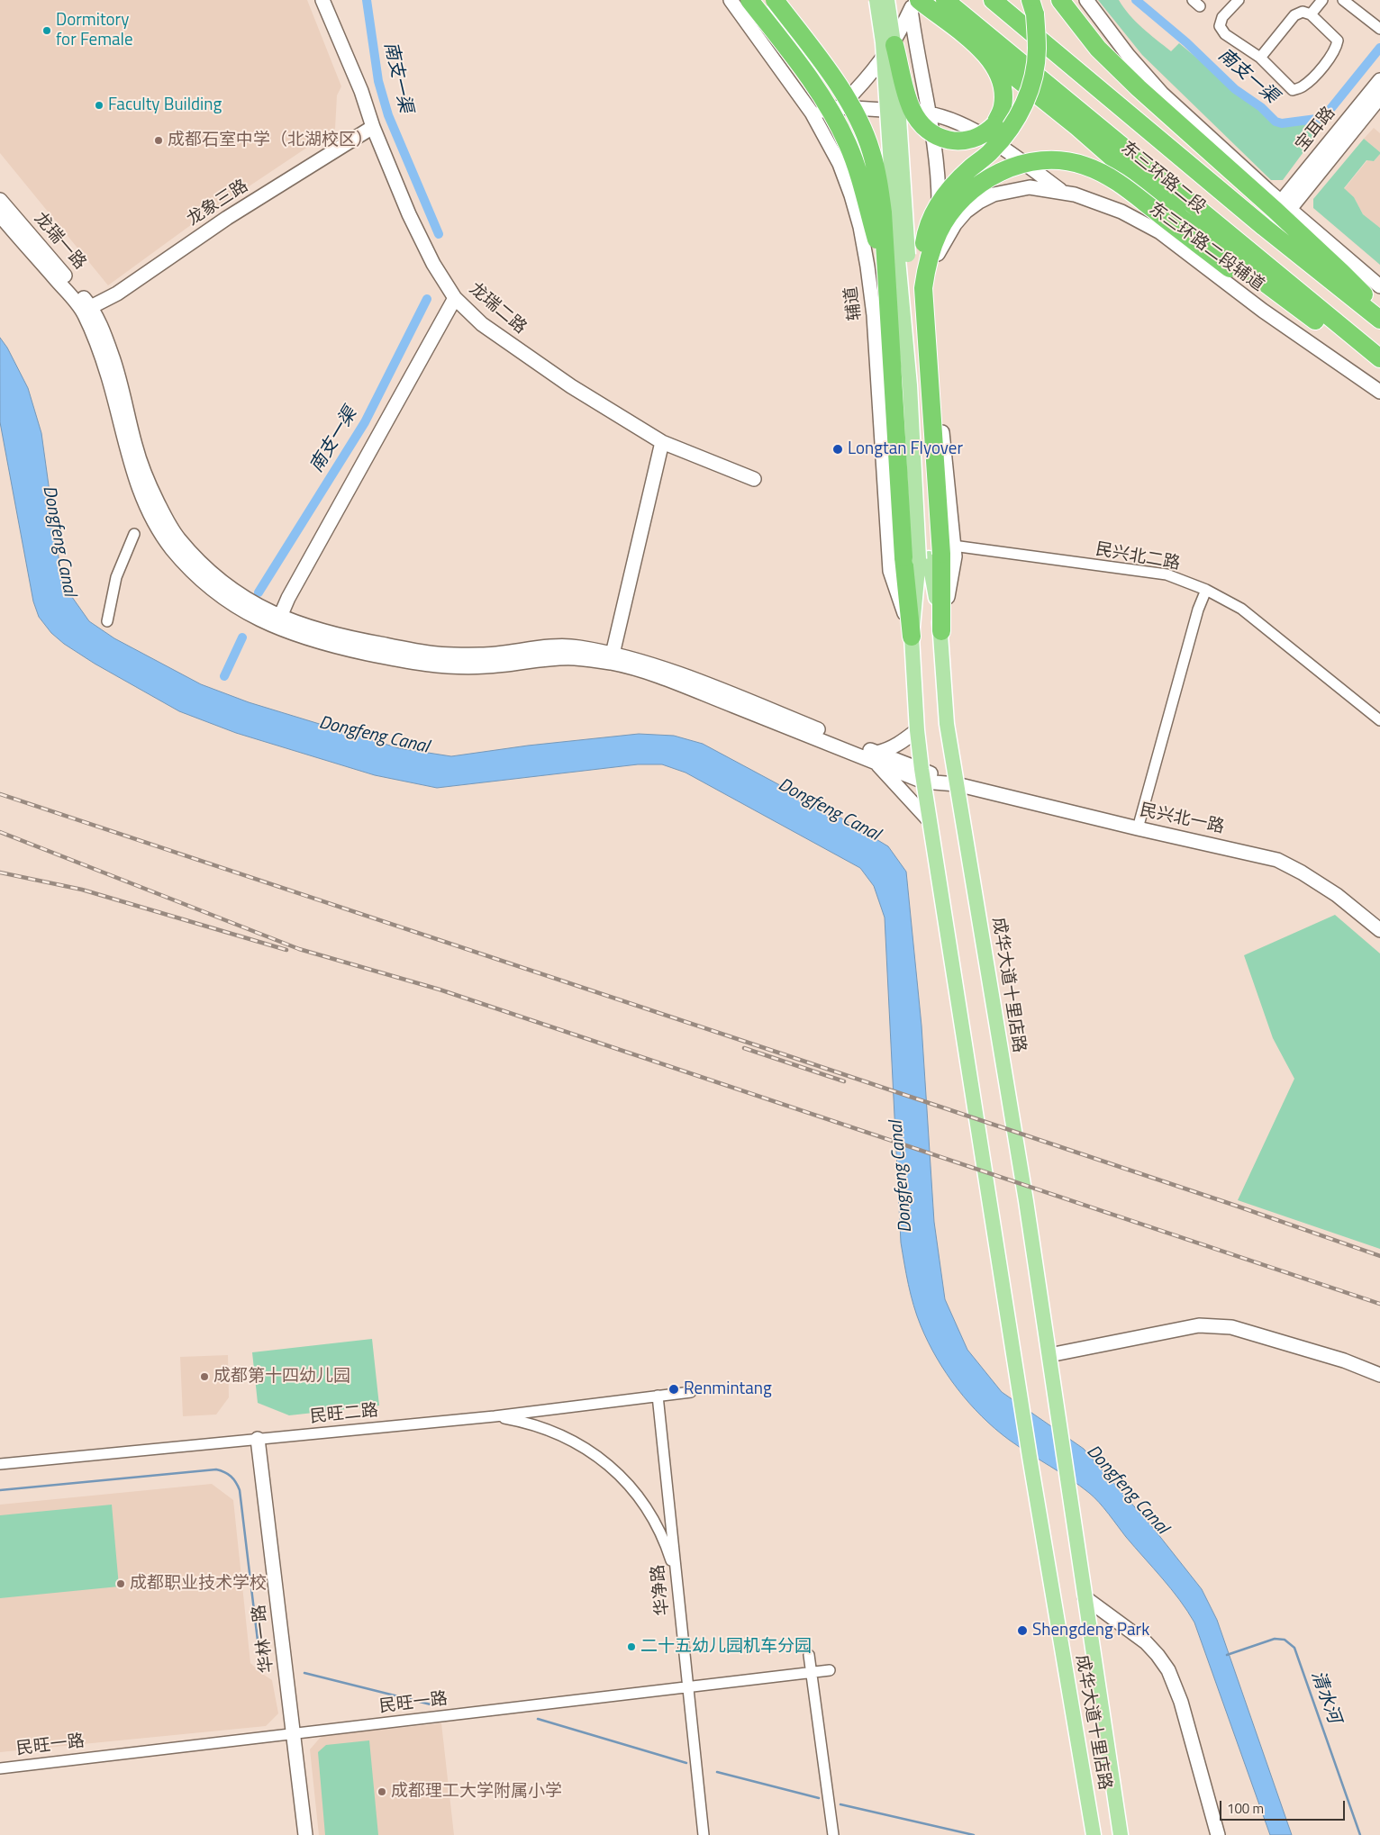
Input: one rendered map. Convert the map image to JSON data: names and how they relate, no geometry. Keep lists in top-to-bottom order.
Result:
{
  "streets": {
    "highway": ["东三环路二段"],
    "main road": ["成华大道十里店路"],
    "street": [
      "宝耳路",
      "龙象三路",
      "龙瑞一路",
      "东三环路二段辅道",
      "辅道",
      "龙瑞二路",
      "民兴北二路",
      "民兴北一路",
      "民旺二路",
      "华净路",
      "华林一路",
      "民旺一路"
    ]
  },
  "crossings": [
    ["龙象三路", "龙瑞一路"],
    ["龙象三路", "龙瑞二路"],
    ["龙象三路", "民兴北一路"],
    ["龙瑞一路", "民兴北一路"],
    ["民兴北一路", "成华大道十里店路"],
    ["民旺二路", "华净路"],
    ["民旺二路", "华林一路"],
    ["华净路", "民旺一路"],
    ["华林一路", "民旺一路"]
  ],
  "water": ["南支一渠", "Dongfeng Canal", "清水河"],
  "places": [
    "Dormitory for Female",
    "Faculty Building",
    "成都石室中学（北湖校区）",
    "Longtan Flyover",
    "成都第十四幼儿园",
    "Renmintang",
    "成都职业技术学校",
    "Shengdeng Park",
    "二十五幼儿园机车分园",
    "成都理工大学附属小学"
  ],
  "scale_bar": "100 m"
}
